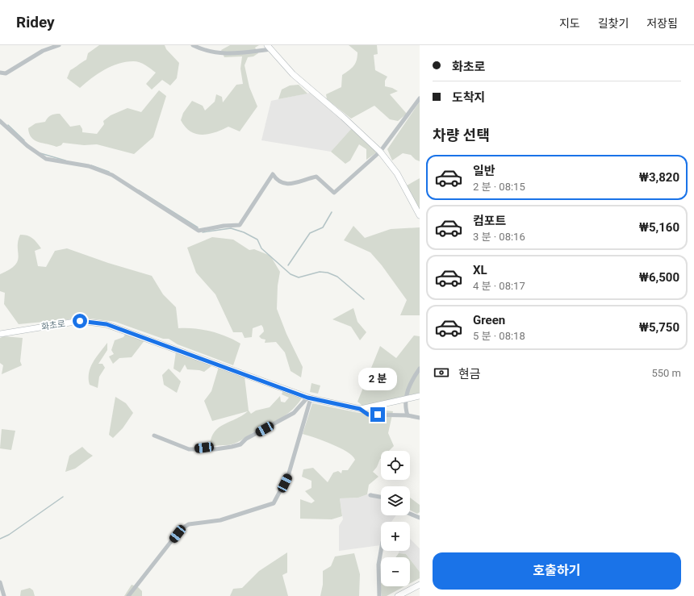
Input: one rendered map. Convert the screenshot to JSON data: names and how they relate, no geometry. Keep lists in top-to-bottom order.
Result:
{
  "streets": {
    "street": ["화초로"]
  },
  "page": {
    "header": "Ridey",
    "nav": ["지도", "길찾기", "저장됨"],
    "banner": ["화초로", "도착지"],
    "heading": "차량 선택",
    "list": [
      {
        "name": "일반",
        "note": "2 분 · 08:15",
        "value": "₩3,820"
      },
      {
        "name": "컴포트",
        "note": "3 분 · 08:16",
        "value": "₩5,160"
      },
      {
        "name": "XL",
        "note": "4 분 · 08:17",
        "value": "₩6,500"
      },
      {
        "name": "Green",
        "note": "5 분 · 08:18",
        "value": "₩5,750"
      }
    ],
    "pay": ["현금", "550 m"],
    "bubble": "2 분",
    "map_buttons": ["+", "−"],
    "buttons": "호출하기"
  }
}
